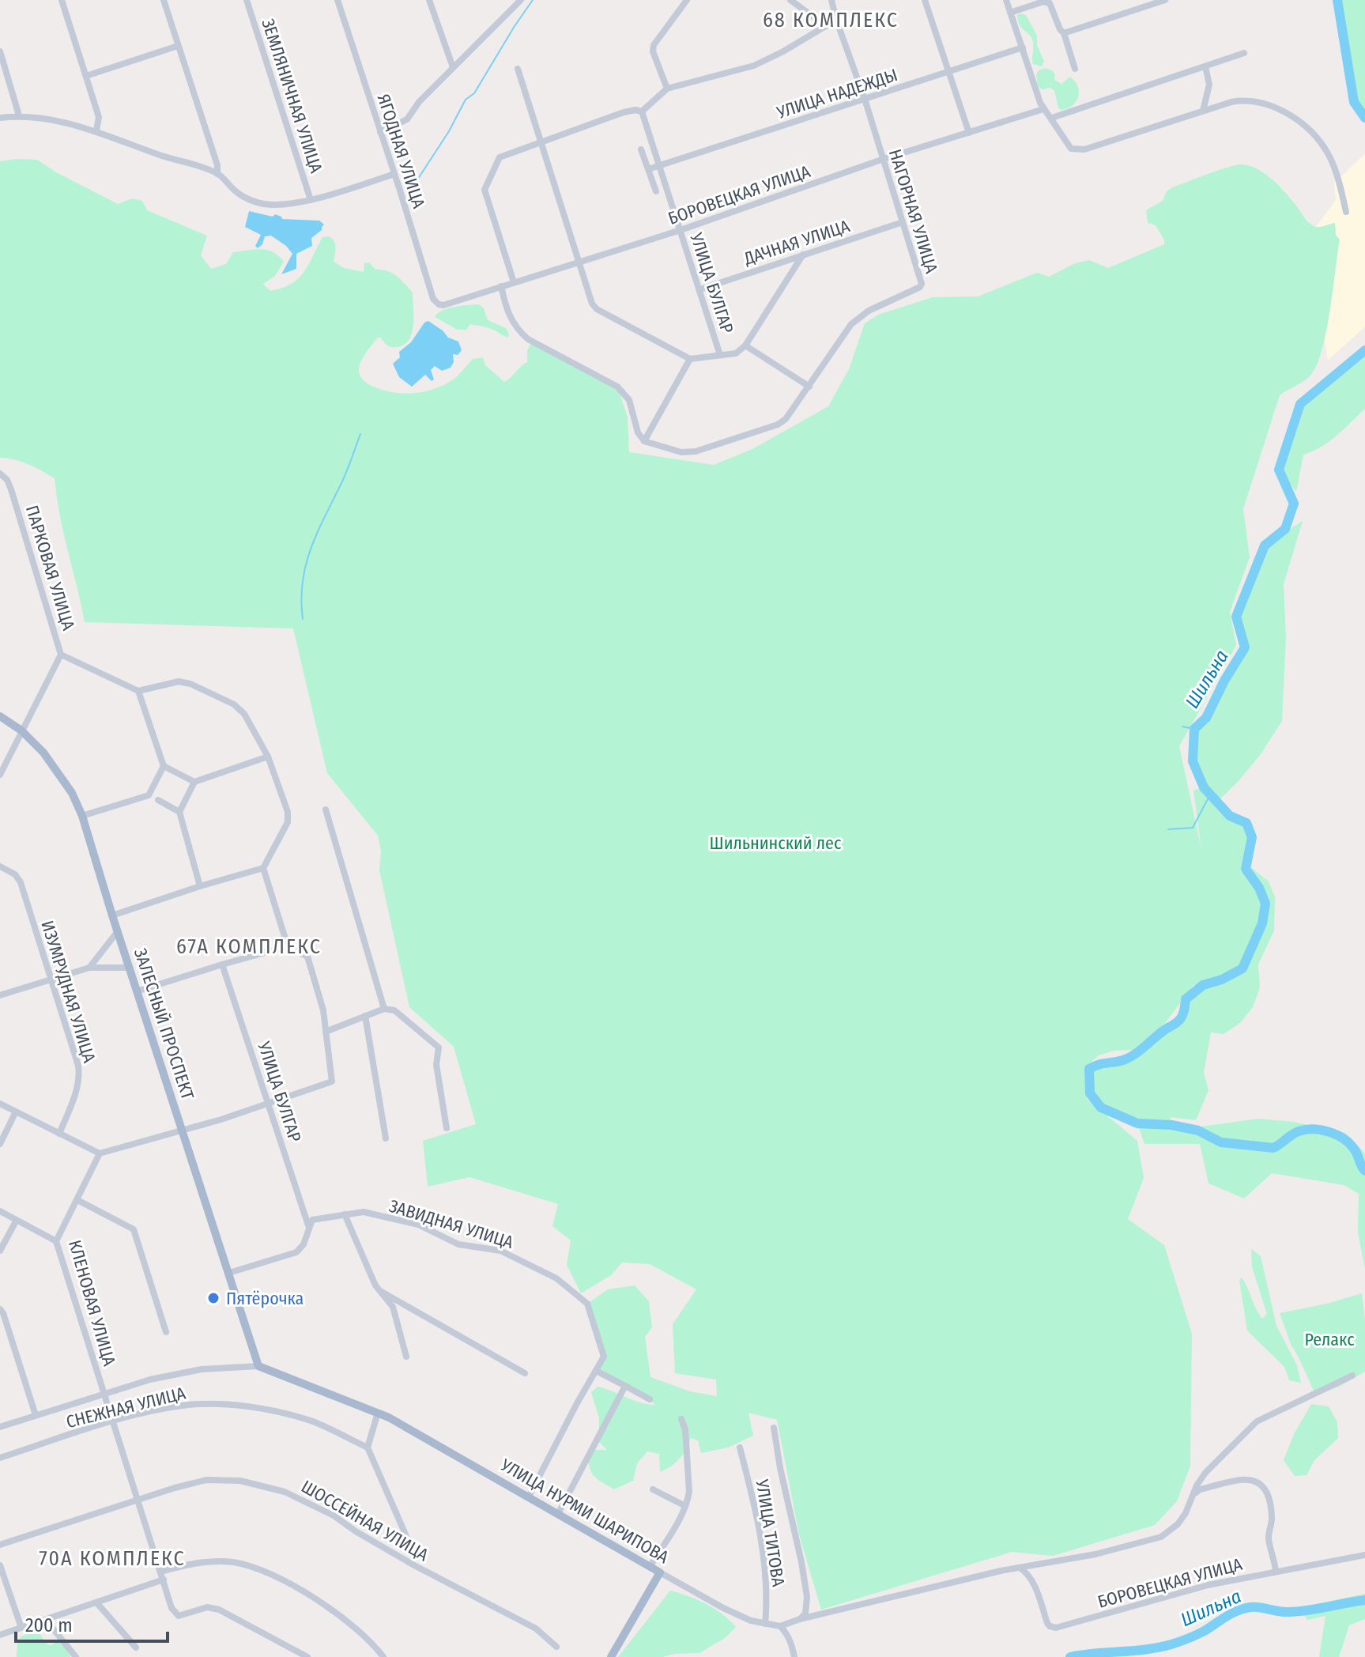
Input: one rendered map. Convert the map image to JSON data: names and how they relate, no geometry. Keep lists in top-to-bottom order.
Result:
{
  "streets": {
    "main road": ["ЗАЛЕСНЫЙ ПРОСПЕКТ", "УЛИЦА НУРМИ ШАРИПОВА"],
    "street": [
      "УЛИЦА НАДЕЖДЫ",
      "ЗЕМЛЯНИЧНАЯ УЛИЦА",
      "ЯГОДНАЯ УЛИЦА",
      "БОРОВЕЦКАЯ УЛИЦА",
      "НАГОРНАЯ УЛИЦА",
      "ДАЧНАЯ УЛИЦА",
      "УЛИЦА БУЛГАР",
      "ПАРКОВАЯ УЛИЦА",
      "ИЗУМРУДНАЯ УЛИЦА",
      "ЗАВИДНАЯ УЛИЦА",
      "КЛЕНОВАЯ УЛИЦА",
      "СНЕЖНАЯ УЛИЦА",
      "ШОССЕЙНАЯ УЛИЦА",
      "УЛИЦА ТИТОВА"
    ]
  },
  "crossings": [
    ["УЛИЦА НАДЕЖДЫ", "НАГОРНАЯ УЛИЦА"],
    ["УЛИЦА НАДЕЖДЫ", "УЛИЦА БУЛГАР"],
    ["ЯГОДНАЯ УЛИЦА", "БОРОВЕЦКАЯ УЛИЦА"],
    ["БОРОВЕЦКАЯ УЛИЦА", "НАГОРНАЯ УЛИЦА"],
    ["БОРОВЕЦКАЯ УЛИЦА", "УЛИЦА БУЛГАР"],
    ["НАГОРНАЯ УЛИЦА", "ДАЧНАЯ УЛИЦА"],
    ["ДАЧНАЯ УЛИЦА", "УЛИЦА БУЛГАР"],
    ["УЛИЦА БУЛГАР", "ЗАВИДНАЯ УЛИЦА"],
    ["ПАРКОВАЯ УЛИЦА", "ЗАЛЕСНЫЙ ПРОСПЕКТ"],
    ["ЗАЛЕСНЫЙ ПРОСПЕКТ", "УЛИЦА НУРМИ ШАРИПОВА"],
    ["ЗАВИДНАЯ УЛИЦА", "УЛИЦА НУРМИ ШАРИПОВА"],
    ["КЛЕНОВАЯ УЛИЦА", "СНЕЖНАЯ УЛИЦА"],
    ["КЛЕНОВАЯ УЛИЦА", "ШОССЕЙНАЯ УЛИЦА"],
    ["УЛИЦА НУРМИ ШАРИПОВА", "УЛИЦА ТИТОВА"]
  ],
  "districts": ["68 КОМПЛЕКС", "67А КОМПЛЕКС", "70А КОМПЛЕКС"],
  "water": ["Шильна"],
  "parks": ["Шильнинский лес", "Релакс"],
  "places": ["Пятёрочка"],
  "scale_bar": "200 m"
}
